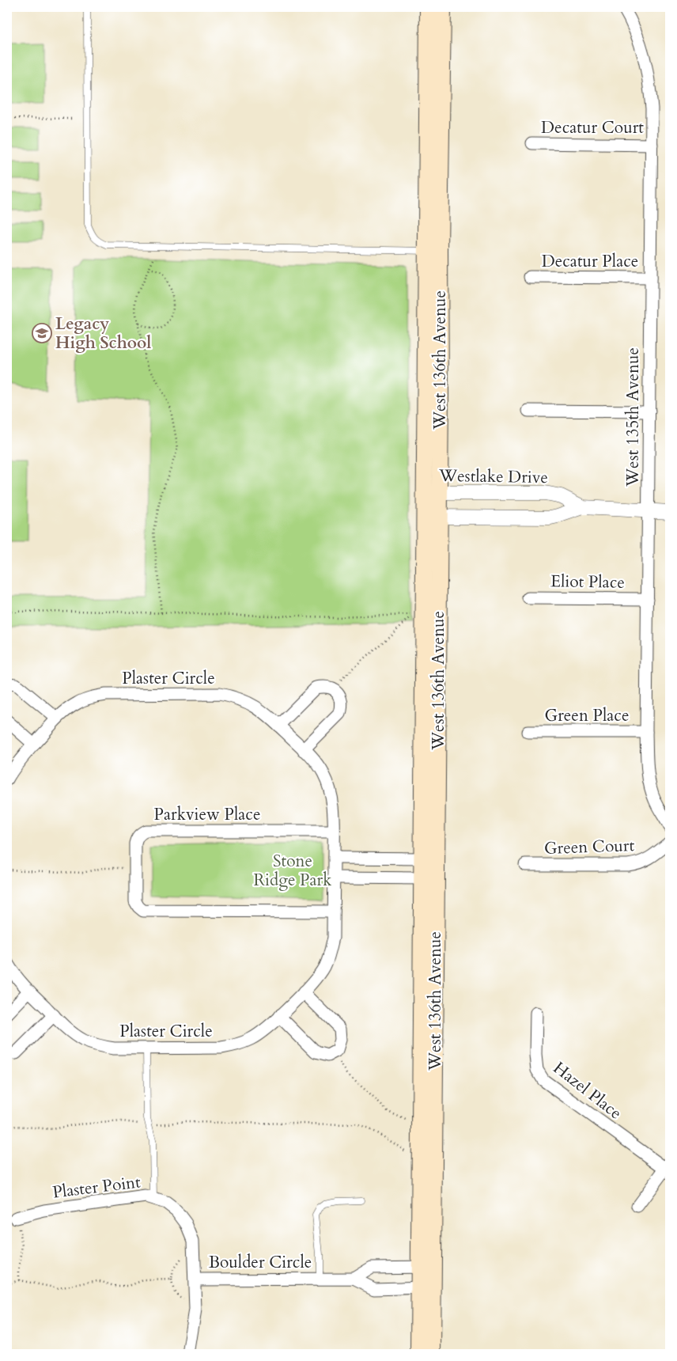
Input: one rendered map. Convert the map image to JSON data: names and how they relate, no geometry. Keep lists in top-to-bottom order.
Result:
{
  "streets": {
    "main road": ["West 136th Avenue"],
    "street": [
      "Decatur Court",
      "Decatur Place",
      "West 135th Avenue",
      "Westlake Drive",
      "Eliot Place",
      "Plaster Circle",
      "Green Place",
      "Parkview Place",
      "Green Court",
      "Hazel Place",
      "Plaster Point",
      "Boulder Circle"
    ]
  },
  "crossings": [
    ["Decatur Court", "West 135th Avenue"],
    ["Decatur Place", "West 135th Avenue"],
    ["West 136th Avenue", "Westlake Drive"],
    ["West 136th Avenue", "Boulder Circle"],
    ["West 135th Avenue", "Westlake Drive"],
    ["West 135th Avenue", "Eliot Place"],
    ["West 135th Avenue", "Green Place"],
    ["Plaster Circle", "Parkview Place"],
    ["Plaster Point", "Boulder Circle"]
  ],
  "parks": ["Stone Ridge Park"],
  "places": {
    "school or university": ["Legacy High School"]
  }
}
